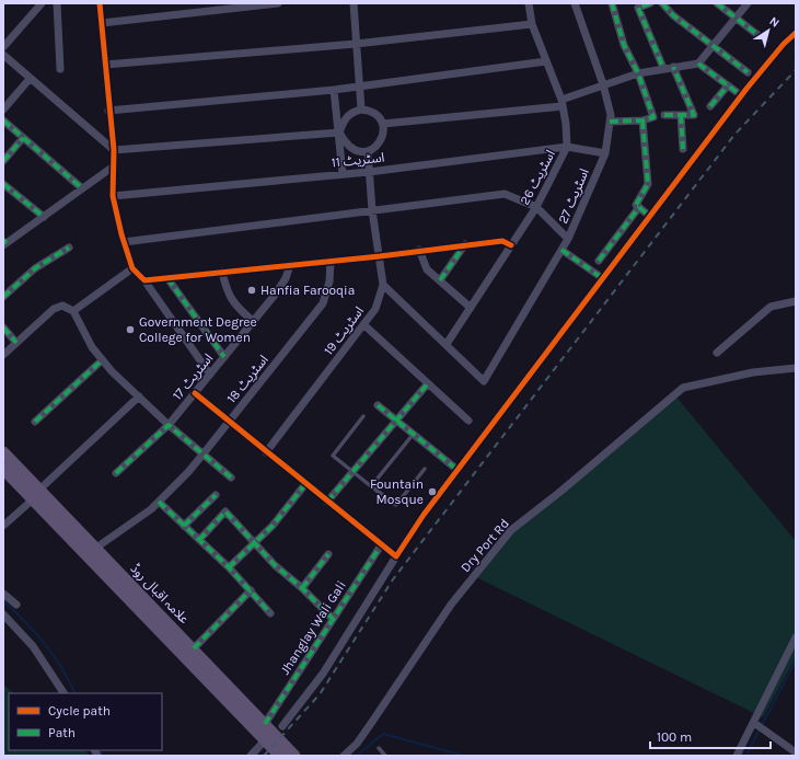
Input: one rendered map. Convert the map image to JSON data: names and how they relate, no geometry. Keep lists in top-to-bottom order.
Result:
{
  "streets": {
    "main road": ["علامہ اقبال روڈ"],
    "street": [
      "اسٹریٹ 11",
      "اسٹریٹ 26",
      "اسٹریٹ 27",
      "اسٹریٹ 19",
      "اسٹریٹ 17",
      "اسٹریٹ 18",
      "Dry Port Rd",
      "Jhanglay Wali Gali"
    ]
  },
  "crossings": [
    ["اسٹریٹ 11", "اسٹریٹ 26"],
    ["اسٹریٹ 11", "اسٹریٹ 27"],
    ["اسٹریٹ 11", "اسٹریٹ 19"],
    ["اسٹریٹ 26", "اسٹریٹ 27"],
    ["اسٹریٹ 18", "علامہ اقبال روڈ"],
    ["علامہ اقبال روڈ", "Jhanglay Wali Gali"]
  ],
  "places": ["Hanfia Farooqia", "Government Degree College for Women", "Fountain Mosque"],
  "legend": ["Cycle path", "Path"],
  "scale_bar": "100 m",
  "north": "top right"
}
